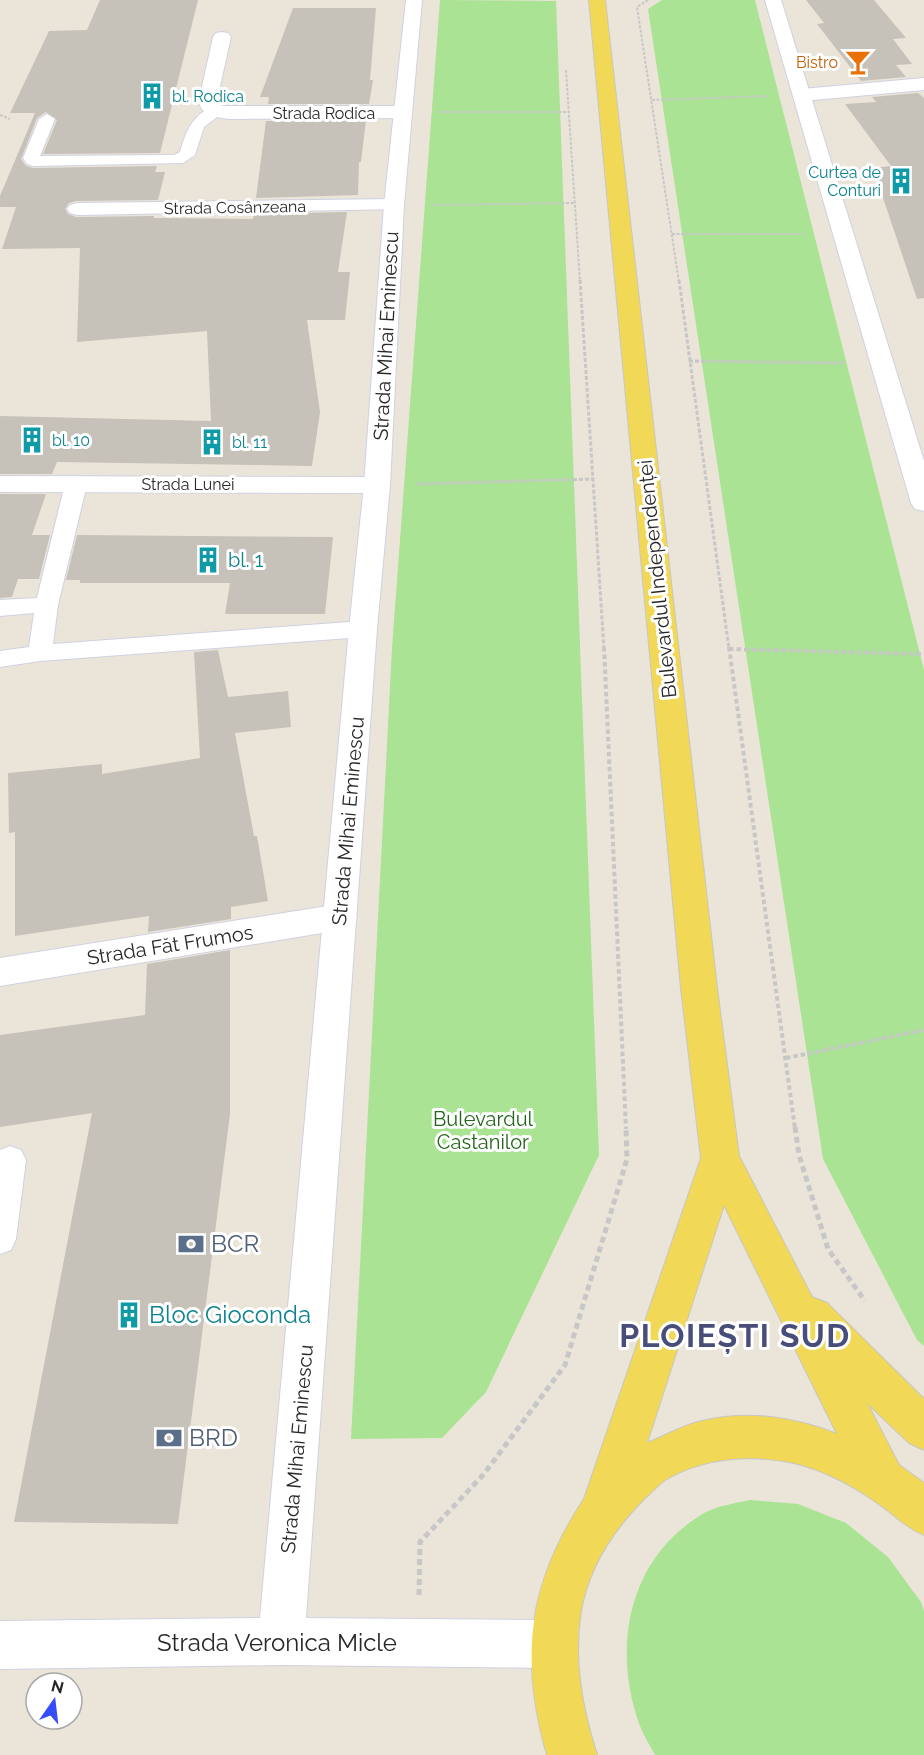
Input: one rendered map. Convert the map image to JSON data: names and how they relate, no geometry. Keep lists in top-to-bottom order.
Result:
{
  "streets": {
    "main road": ["Bulevardul Independenței"],
    "street": [
      "Strada Rodica",
      "Strada Cosânzeana",
      "Strada Mihai Eminescu",
      "Strada Lunei",
      "Strada Făt Frumos",
      "Strada Veronica Micle"
    ]
  },
  "crossings": [
    ["Strada Rodica", "Strada Mihai Eminescu"],
    ["Strada Cosânzeana", "Strada Mihai Eminescu"],
    ["Strada Mihai Eminescu", "Strada Lunei"],
    ["Strada Mihai Eminescu", "Strada Făt Frumos"],
    ["Strada Mihai Eminescu", "Strada Veronica Micle"],
    ["Bulevardul Independenței", "Strada Veronica Micle"]
  ],
  "districts": ["PLOIEȘTI SUD"],
  "parks": ["Bulevardul Castanilor"],
  "places": {
    "bar": ["Bistro"],
    "building": [
      "bl. Rodica",
      "Curtea de Conturi",
      "bl. 10",
      "bl. 11",
      "bl. 1",
      "Bloc Gioconda"
    ],
    "bank": ["BCR", "BRD"]
  },
  "north": "top"
}
